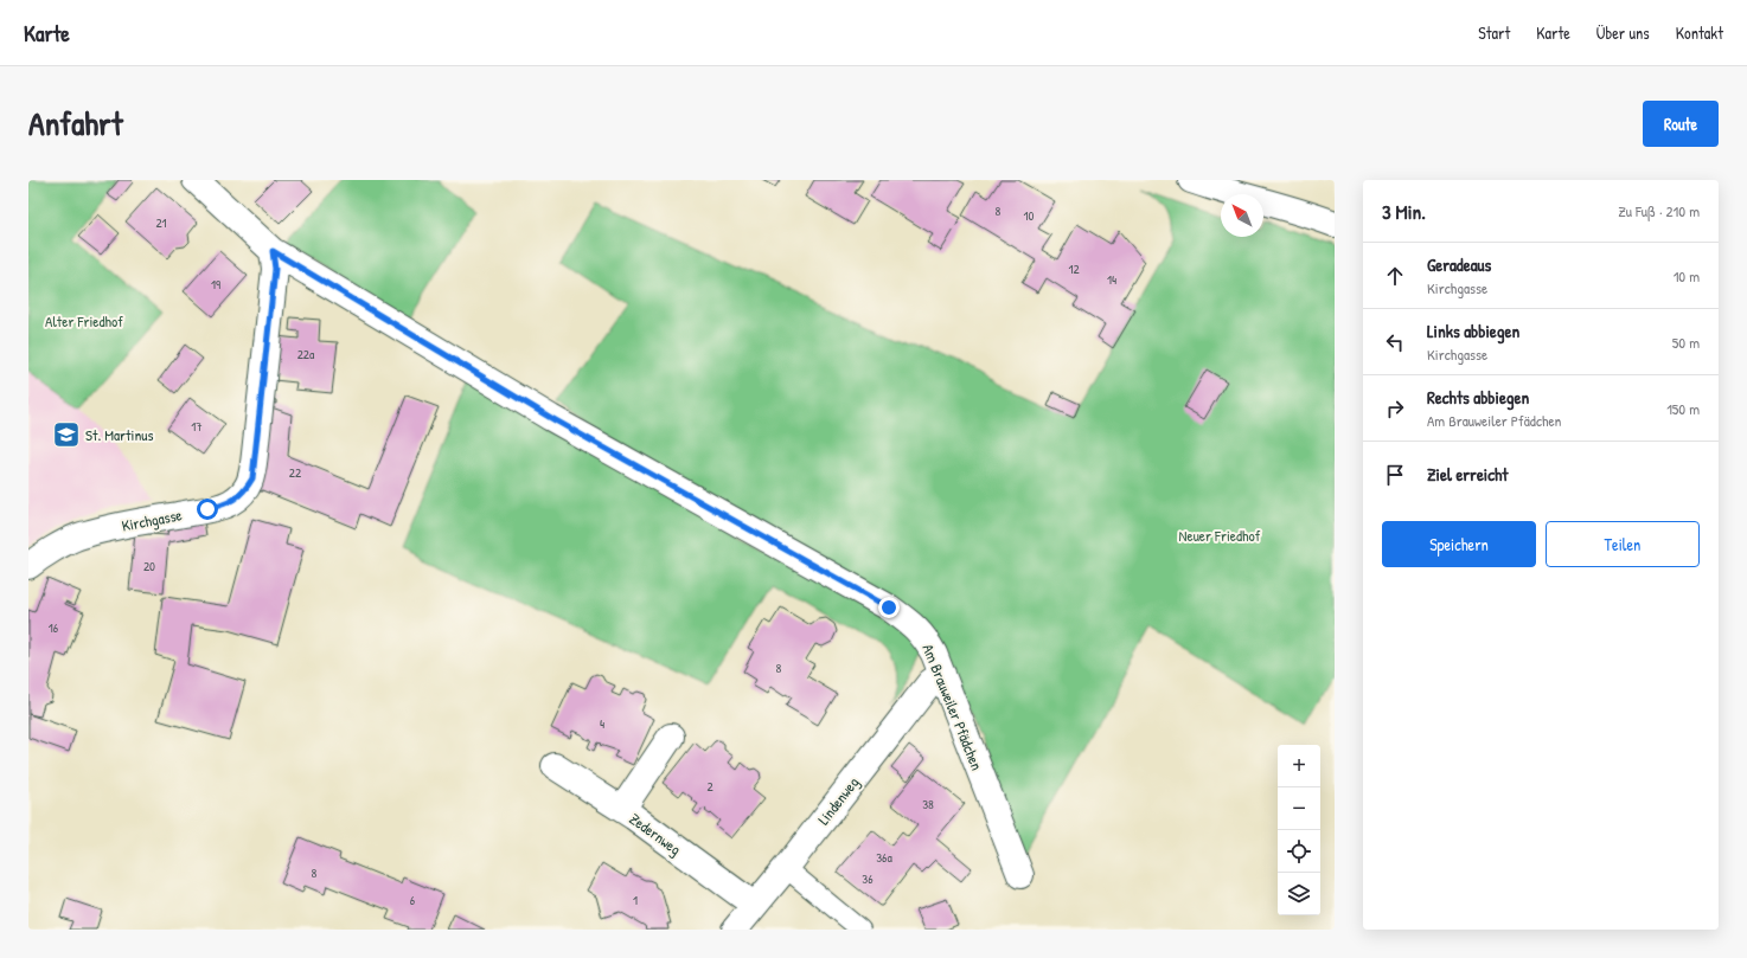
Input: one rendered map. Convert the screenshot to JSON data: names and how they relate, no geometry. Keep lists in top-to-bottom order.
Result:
{
  "streets": {
    "street": [
      "Kirchgasse",
      "Am Brauweiler Pfädchen",
      "Lindenweg",
      "Zedernweg"
    ]
  },
  "crossings": [
    ["Kirchgasse", "Am Brauweiler Pfädchen"],
    ["Am Brauweiler Pfädchen", "Lindenweg"],
    ["Lindenweg", "Zedernweg"]
  ],
  "parks": ["Alter Friedhof", "Neuer Friedhof"],
  "places": {
    "school or university": ["St. Martinus"]
  },
  "house_numbers": [
    "8",
    "10",
    "21",
    "12",
    "14",
    "19",
    "22a",
    "17",
    "22",
    "20",
    "16",
    "8",
    "4",
    "2",
    "38",
    "36a",
    "8",
    "36",
    "6",
    "1"
  ],
  "north": "top left",
  "page": {
    "header": "Karte",
    "nav": [
      "Start",
      "Karte",
      "Über uns",
      "Kontakt"
    ],
    "title": "Anfahrt",
    "buttons": [
      "Route",
      ["Speichern", "Teilen"]
    ],
    "heading": ["3 Min.", "Zu Fuß · 210 m"],
    "list": [
      ["Geradeaus", "Kirchgasse", "10 m"],
      ["Links abbiegen", "Kirchgasse", "50 m"],
      ["Rechts abbiegen", "Am Brauweiler Pfädchen", "150 m"],
      "Ziel erreicht"
    ],
    "map_buttons": ["+", "−"]
  }
}
